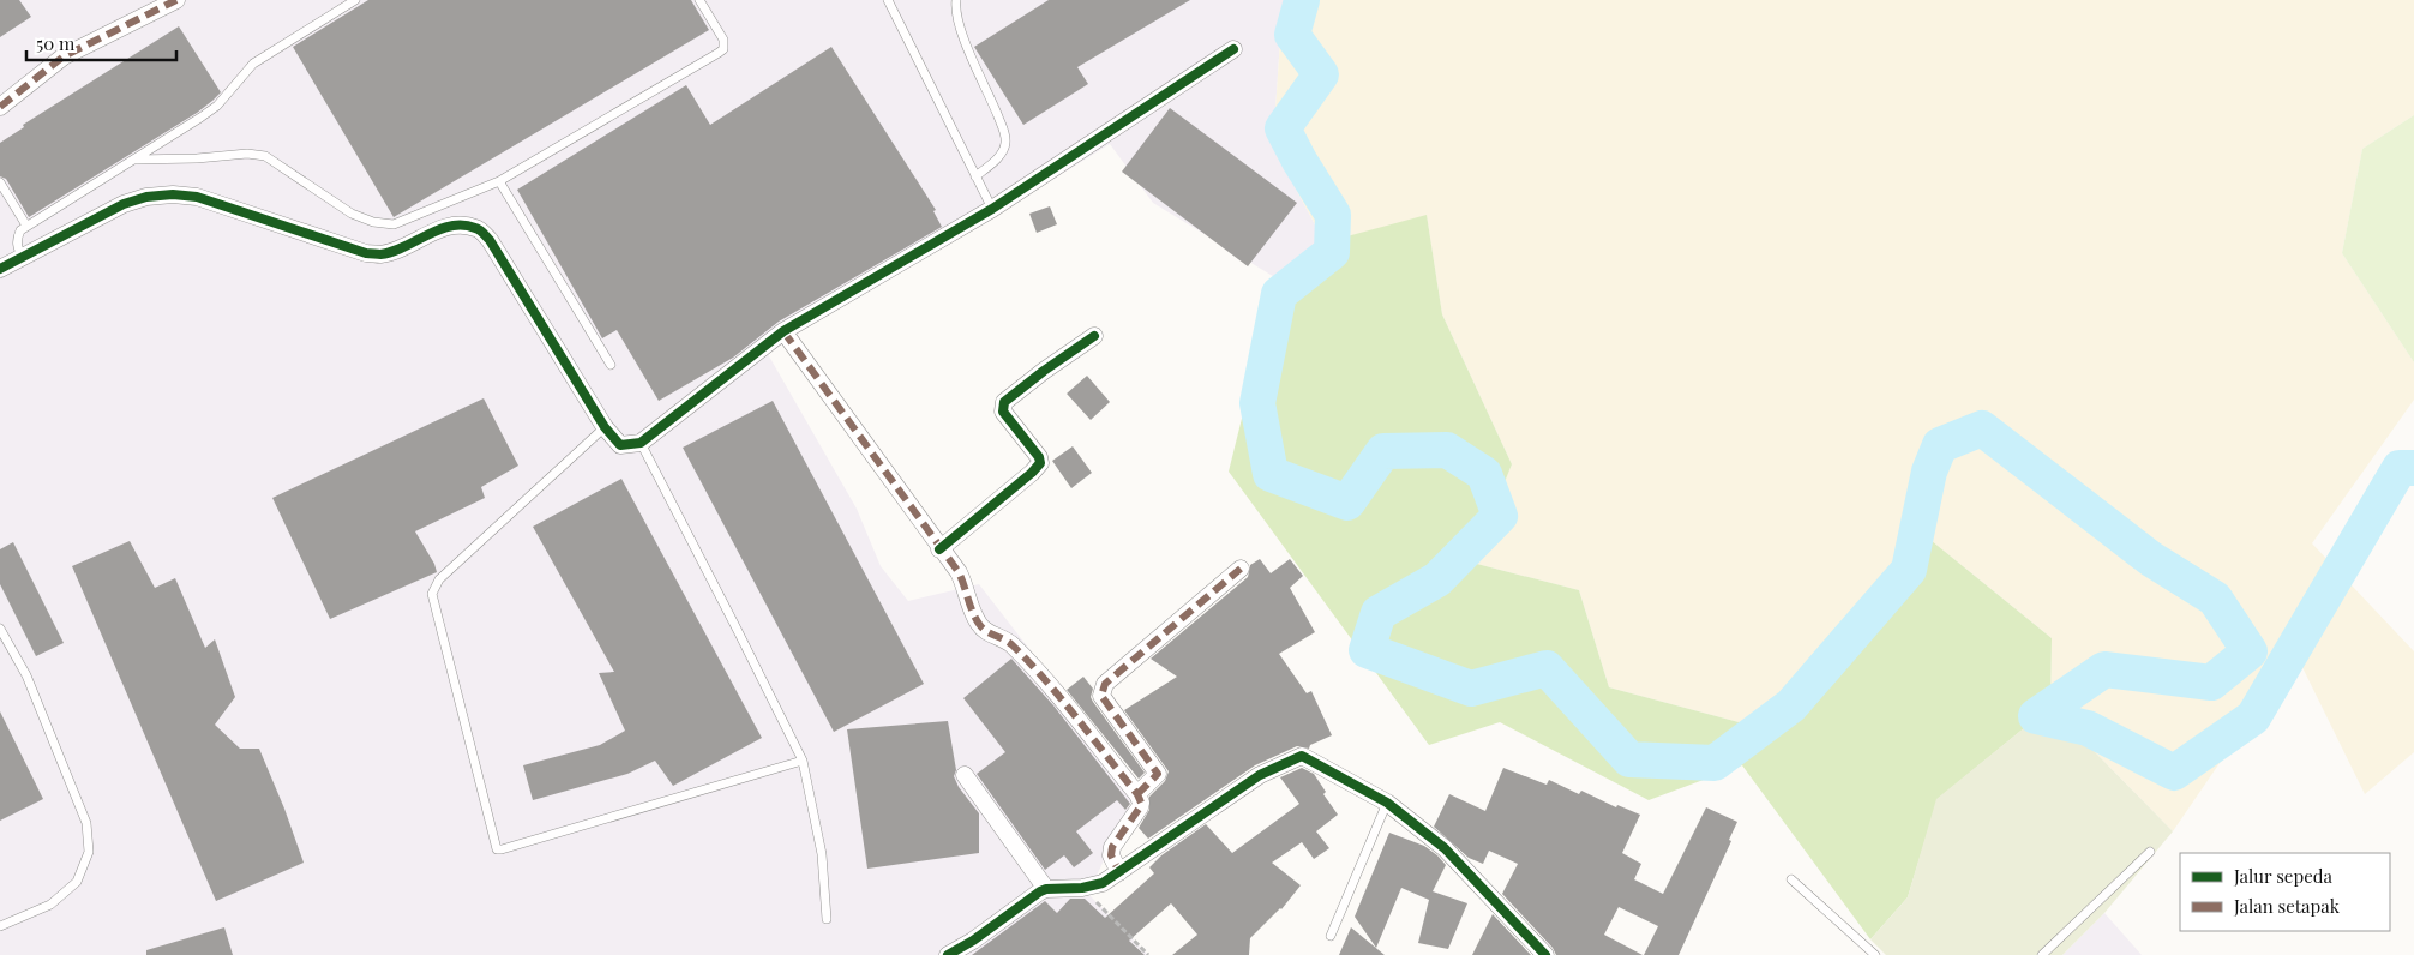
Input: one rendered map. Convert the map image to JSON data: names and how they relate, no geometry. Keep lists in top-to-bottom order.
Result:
{
  "legend": ["Jalur sepeda", "Jalan setapak"],
  "scale_bar": "50 m"
}
